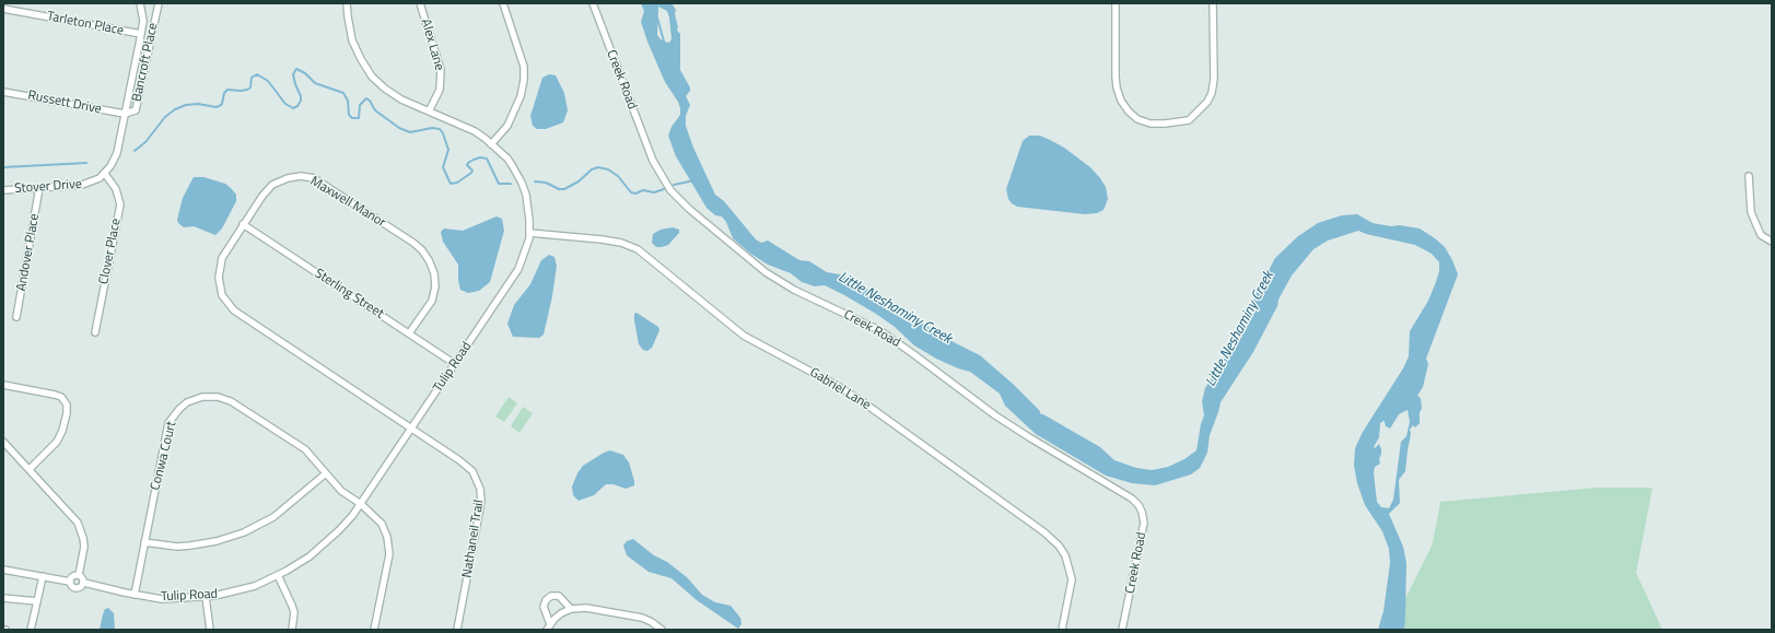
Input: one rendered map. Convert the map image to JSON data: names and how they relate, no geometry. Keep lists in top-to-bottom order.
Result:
{
  "streets": {
    "street": [
      "Tarleton Place",
      "Alex Lane",
      "Bancroft Place",
      "Creek Road",
      "Russett Drive",
      "Stover Drive",
      "Maxwell Manor",
      "Clover Place",
      "Andover Place",
      "Sterling Street",
      "Tulip Road",
      "Gabriel Lane",
      "Conwa Court",
      "Nathaneil Trail"
    ]
  },
  "crossings": [
    ["Alex Lane", "Tulip Road"],
    ["Bancroft Place", "Russett Drive"],
    ["Stover Drive", "Clover Place"],
    ["Stover Drive", "Andover Place"],
    ["Maxwell Manor", "Sterling Street"],
    ["Maxwell Manor", "Tulip Road"],
    ["Maxwell Manor", "Nathaneil Trail"],
    ["Sterling Street", "Tulip Road"],
    ["Tulip Road", "Gabriel Lane"],
    ["Tulip Road", "Conwa Court"],
    ["Tulip Road", "Nathaneil Trail"]
  ],
  "water": ["Little Neshaminy Creek"]
}
